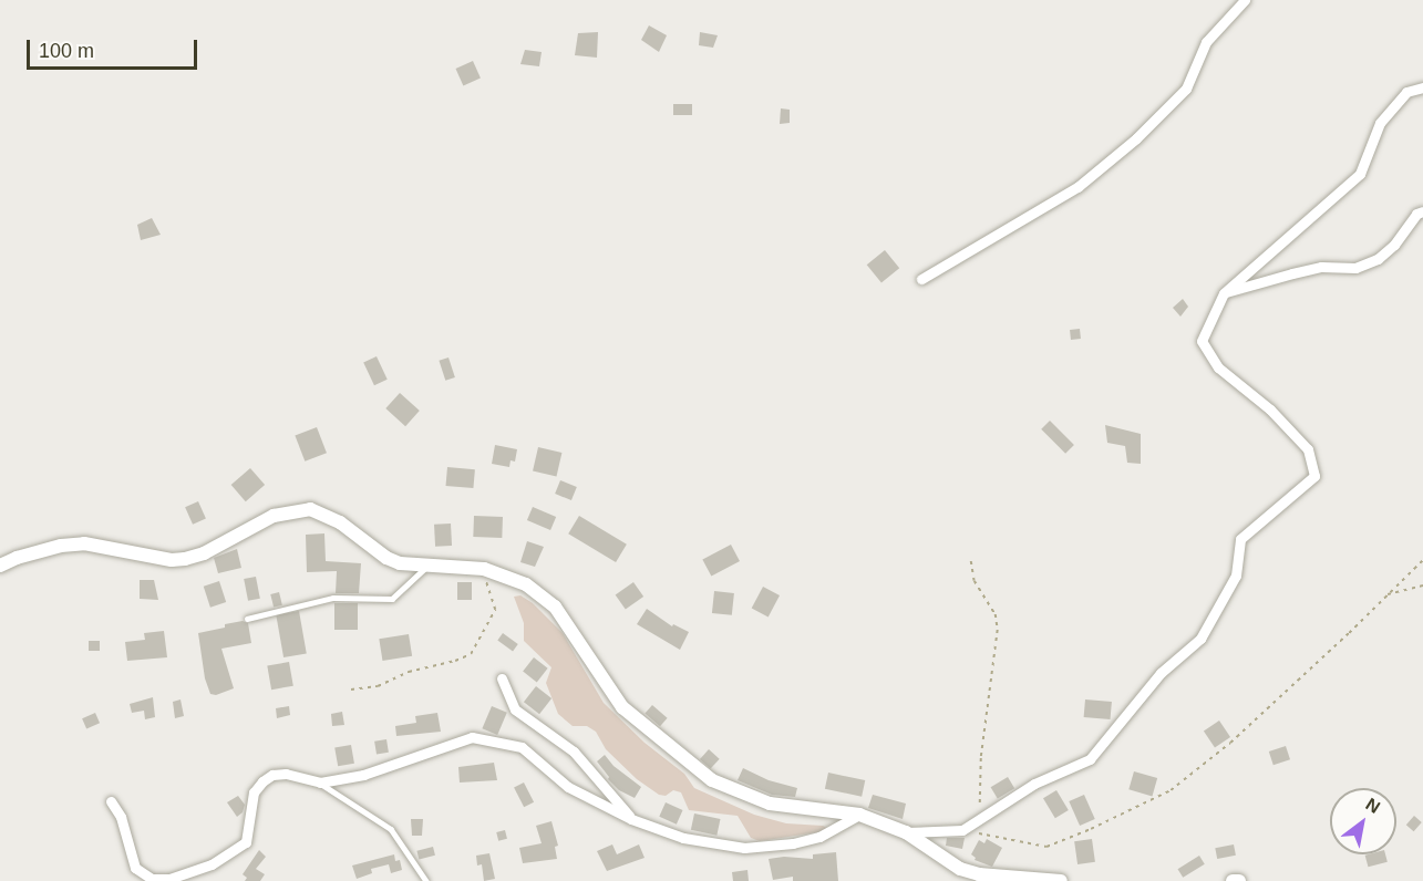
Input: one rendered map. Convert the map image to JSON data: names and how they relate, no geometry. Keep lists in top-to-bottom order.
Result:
{
  "scale_bar": "100 m",
  "north": "top right"
}
